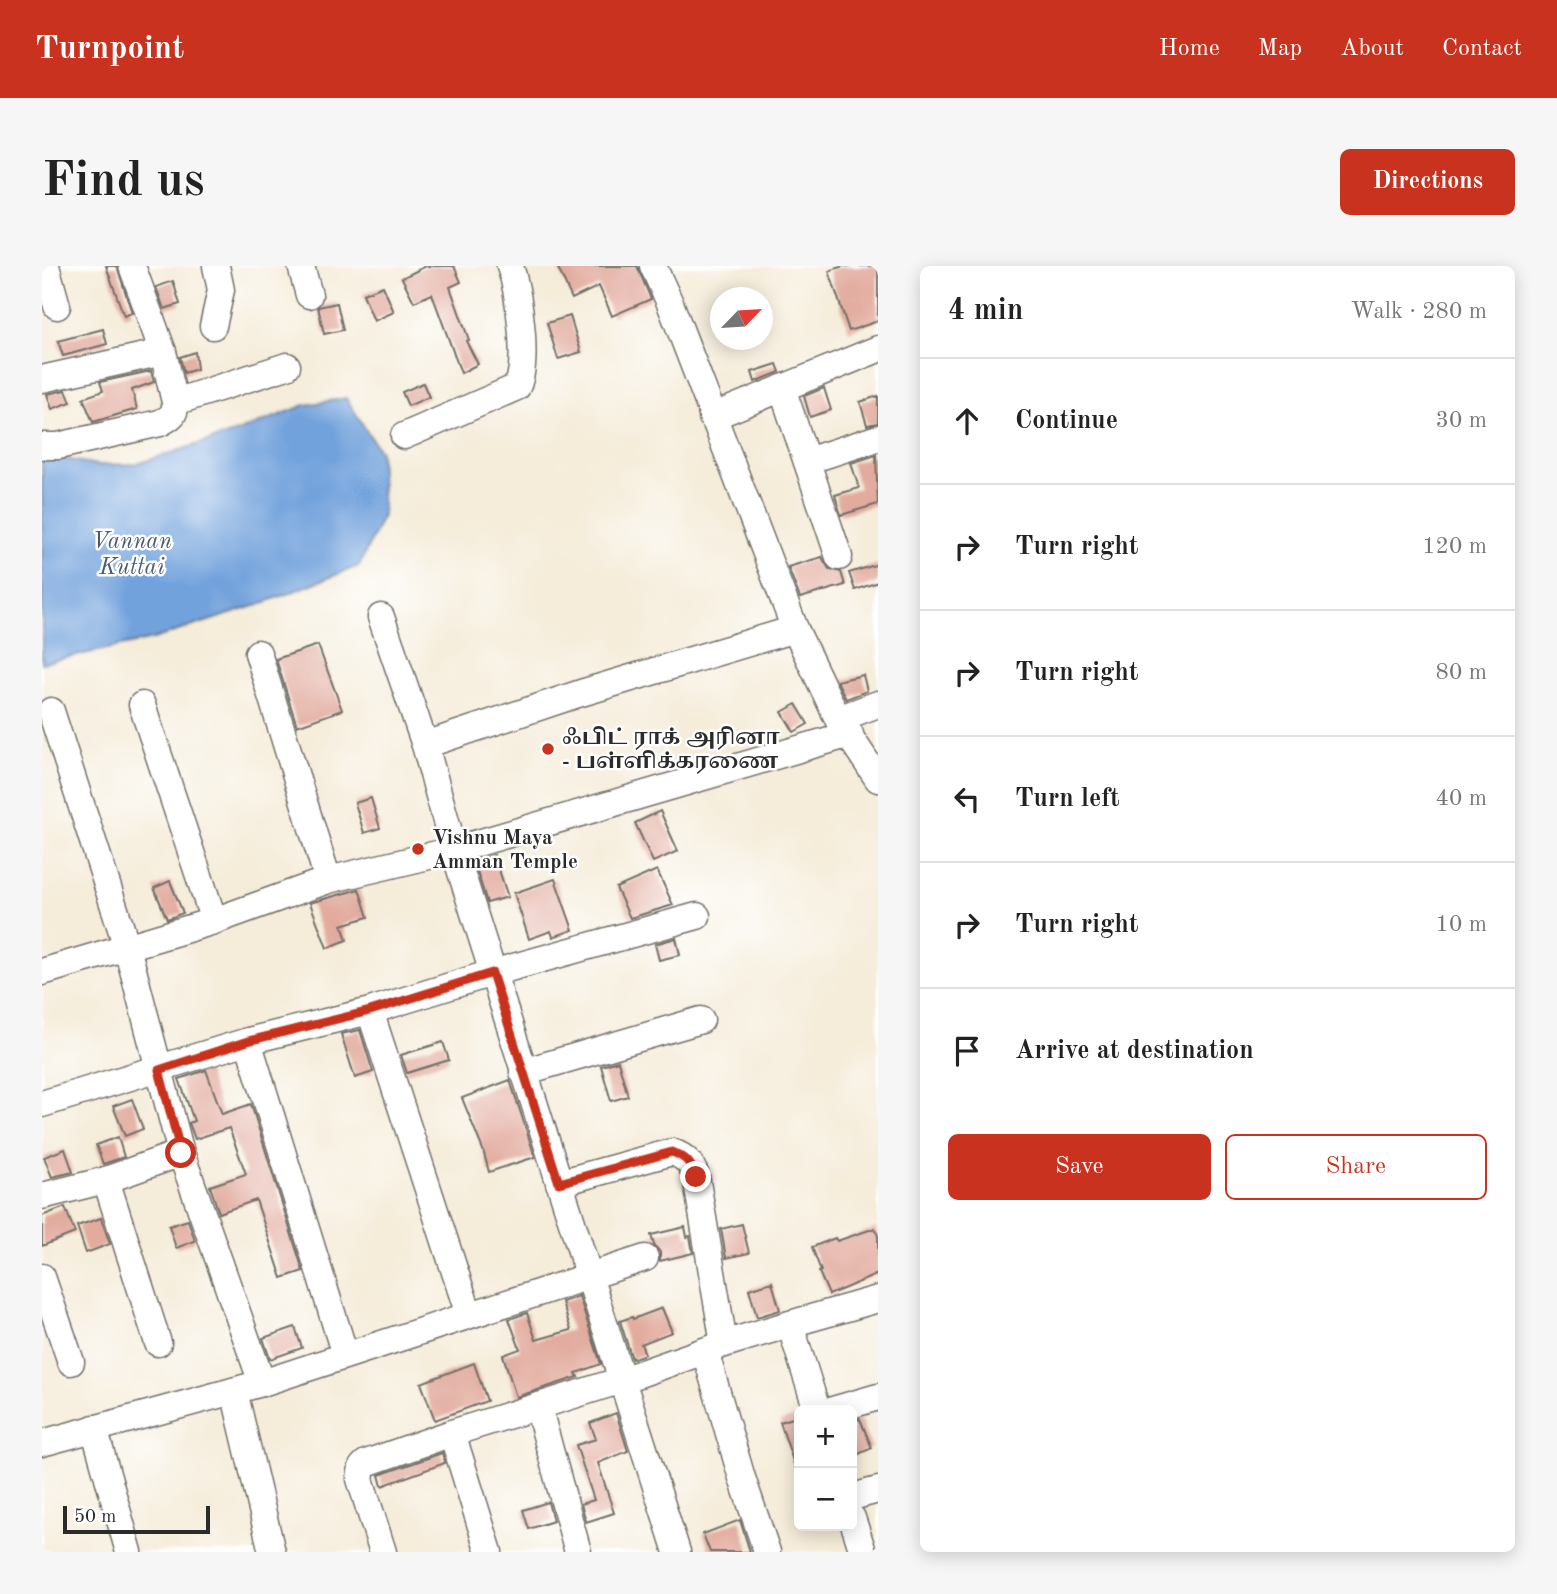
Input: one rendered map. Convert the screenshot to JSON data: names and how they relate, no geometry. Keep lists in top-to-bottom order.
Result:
{
  "water": ["Vannan Kuttai"],
  "places": ["ஃபிட் ராக் அரினா - பள்ளிக்கரணை", "Vishnu Maya Amman Temple"],
  "scale_bar": "50 m",
  "north": "top right",
  "page": {
    "header": "Turnpoint",
    "nav": [
      "Home",
      "Map",
      "About",
      "Contact"
    ],
    "buttons": [
      "Directions",
      ["Save", "Share"]
    ],
    "title": "Find us",
    "heading": ["4 min", "Walk · 280 m"],
    "list": [
      ["Continue", "30 m"],
      ["Turn right", "120 m"],
      ["Turn right", "80 m"],
      ["Turn left", "40 m"],
      ["Turn right", "10 m"],
      "Arrive at destination"
    ],
    "map_buttons": ["+", "−"],
    "scale": "50 m"
  }
}
